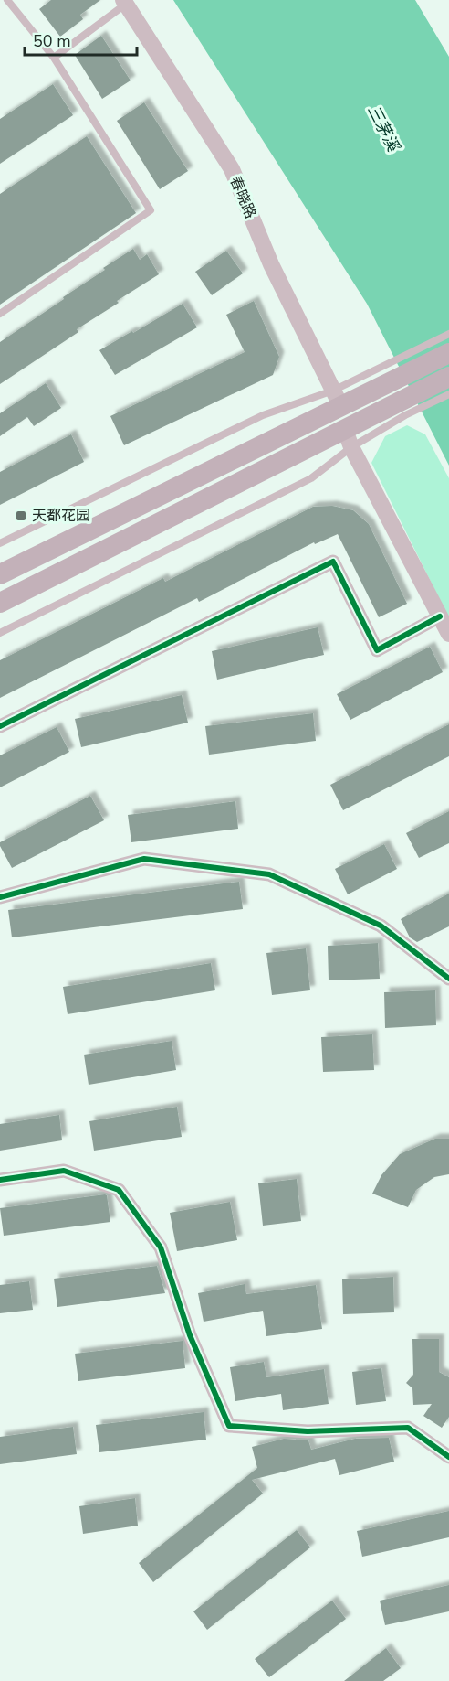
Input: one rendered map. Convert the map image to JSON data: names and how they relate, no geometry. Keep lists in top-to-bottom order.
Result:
{
  "streets": {
    "street": ["春晓路"]
  },
  "water": ["三茅溪"],
  "places": {
    "transit": ["天都花园"]
  },
  "scale_bar": "50 m"
}
